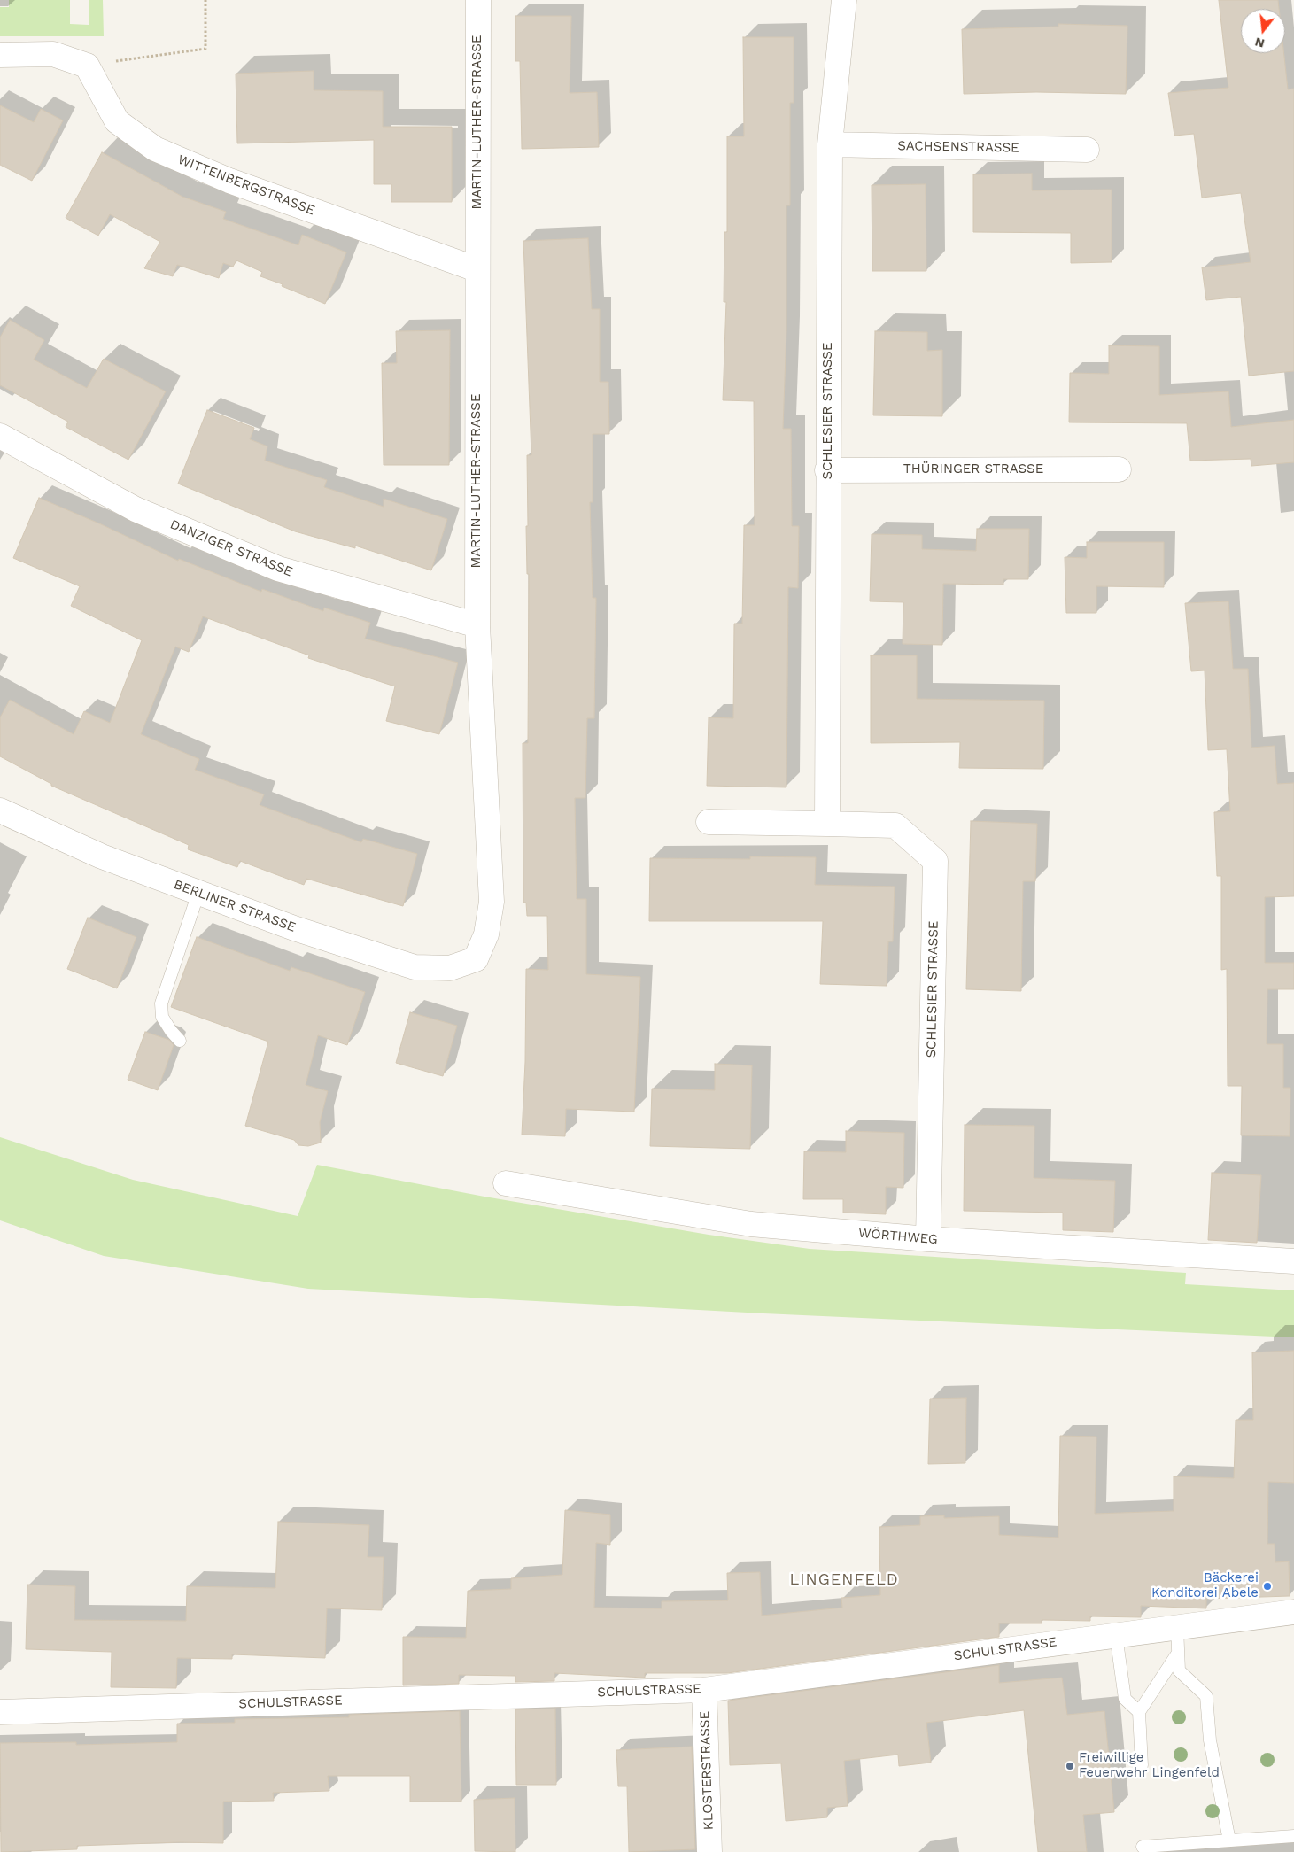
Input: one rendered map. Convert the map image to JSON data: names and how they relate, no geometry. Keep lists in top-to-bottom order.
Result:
{
  "streets": {
    "street": [
      "MARTIN-LUTHER-STRASSE",
      "SACHSENSTRASSE",
      "WITTENBERGSTRASSE",
      "SCHLESIER STRASSE",
      "THÜRINGER STRASSE",
      "DANZIGER STRASSE",
      "BERLINER STRASSE",
      "WÖRTHWEG",
      "SCHULSTRASSE",
      "KLOSTERSTRASSE"
    ]
  },
  "crossings": [
    ["MARTIN-LUTHER-STRASSE", "WITTENBERGSTRASSE"],
    ["MARTIN-LUTHER-STRASSE", "DANZIGER STRASSE"],
    ["MARTIN-LUTHER-STRASSE", "BERLINER STRASSE"],
    ["SACHSENSTRASSE", "SCHLESIER STRASSE"],
    ["SCHLESIER STRASSE", "THÜRINGER STRASSE"],
    ["SCHLESIER STRASSE", "WÖRTHWEG"],
    ["SCHULSTRASSE", "KLOSTERSTRASSE"]
  ],
  "districts": ["LINGENFELD"],
  "places": ["Bäckerei Konditorei Abele", "Freiwillige Feuerwehr Lingenfeld"],
  "north": "bottom"
}
